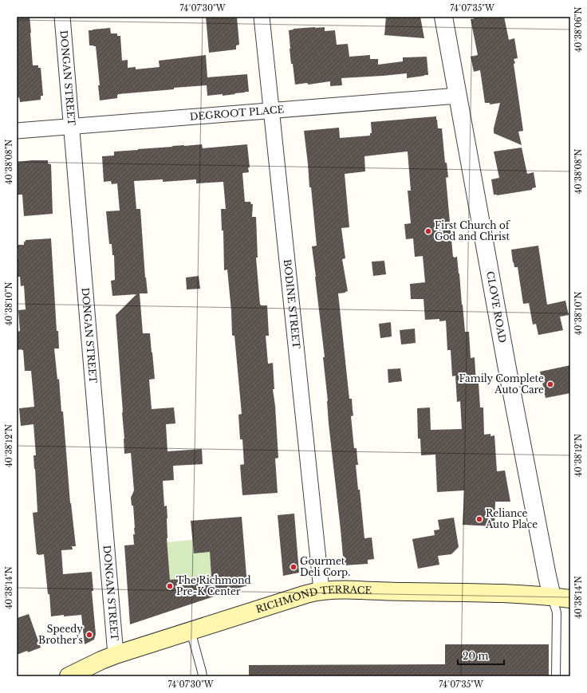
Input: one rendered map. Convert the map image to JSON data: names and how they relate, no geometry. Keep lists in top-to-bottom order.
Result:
{
  "streets": {
    "main road": ["RICHMOND TERRACE"],
    "street": [
      "DONGAN STREET",
      "DEGROOT PLACE",
      "BODINE STREET",
      "CLOVE ROAD"
    ]
  },
  "crossings": [
    ["DONGAN STREET", "DEGROOT PLACE"],
    ["DONGAN STREET", "RICHMOND TERRACE"],
    ["DEGROOT PLACE", "BODINE STREET"],
    ["DEGROOT PLACE", "CLOVE ROAD"],
    ["BODINE STREET", "RICHMOND TERRACE"],
    ["CLOVE ROAD", "RICHMOND TERRACE"]
  ],
  "places": [
    "First Church of God and Christ",
    "Family Complete Auto Care",
    "Reliance Auto Place",
    "Gourmet Deli Corp.",
    "The Richmond Pre-K Center",
    "Speedy Brother's"
  ],
  "scale_bar": "20 m",
  "coordinates": [
    "74°07'30\"W",
    "74°07'35\"W",
    "40°38'06\"N",
    "40°38'08\"N",
    "40°38'10\"N",
    "40°38'12\"N",
    "40°38'14\"N"
  ]
}
